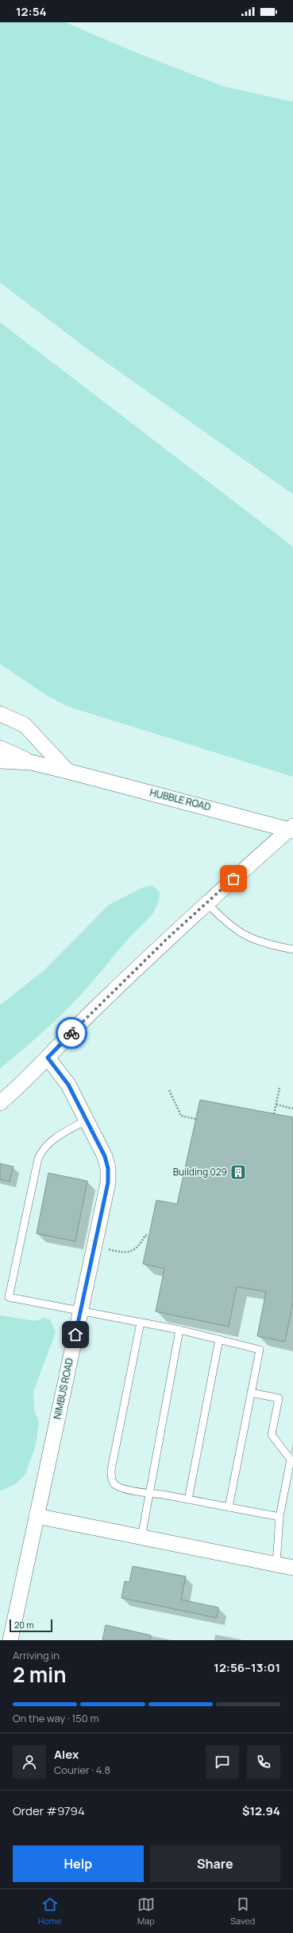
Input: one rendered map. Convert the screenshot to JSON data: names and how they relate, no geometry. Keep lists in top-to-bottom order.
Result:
{
  "streets": {
    "street": ["HUBBLE ROAD", "NIMBUS ROAD"]
  },
  "places": {
    "building": ["Building 029"]
  },
  "scale_bar": "20 m",
  "page": {
    "status": "12:54",
    "scale": "20 m",
    "heading": ["2 min", "Arriving in", "12:56–13:01"],
    "panel": [
      "Alex",
      "Courier · 4.8",
      "Order #9794",
      "$12.94"
    ],
    "bar": "On the way · 150 m",
    "buttons": ["Help", "Share"],
    "tabs": ["Home", "Map", "Saved"]
  }
}
